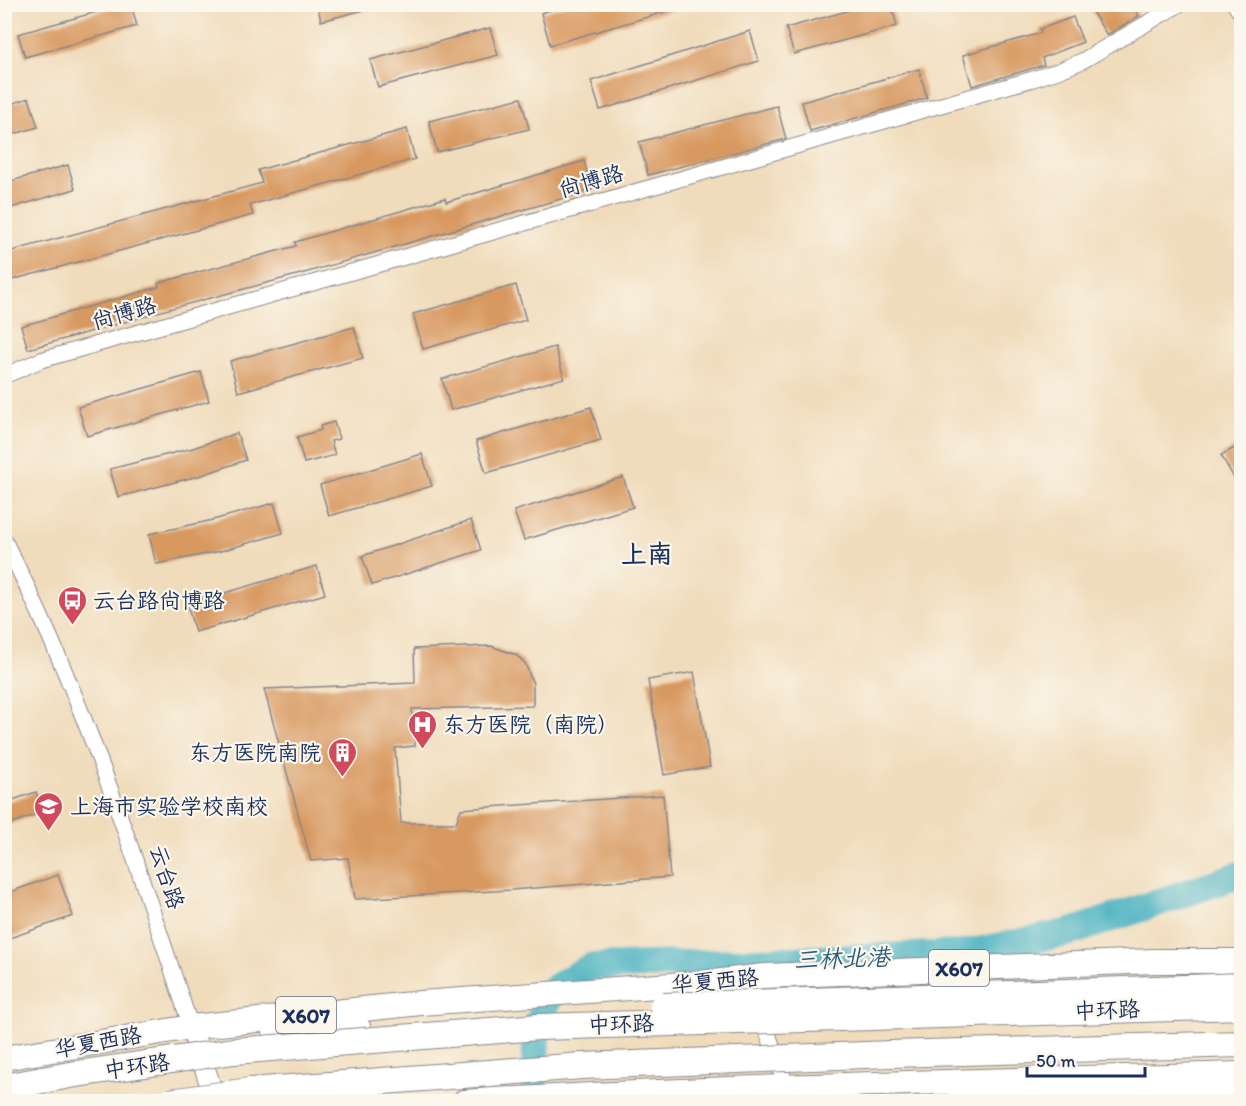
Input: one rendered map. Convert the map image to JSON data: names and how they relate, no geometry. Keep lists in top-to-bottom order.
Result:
{
  "streets": {
    "highway": ["中环路"],
    "main road": ["X607", "华夏西路"],
    "street": ["尚博路", "云台路"]
  },
  "crossings": [
    ["云台路", "华夏西路"]
  ],
  "districts": ["上南"],
  "water": ["三林北港"],
  "places": {
    "bus stop": ["云台路尚博路"],
    "hospital": ["东方医院（南院）"],
    "building": ["东方医院南院"],
    "school or university": ["上海市实验学校南校"]
  },
  "scale_bar": "50 m"
}
